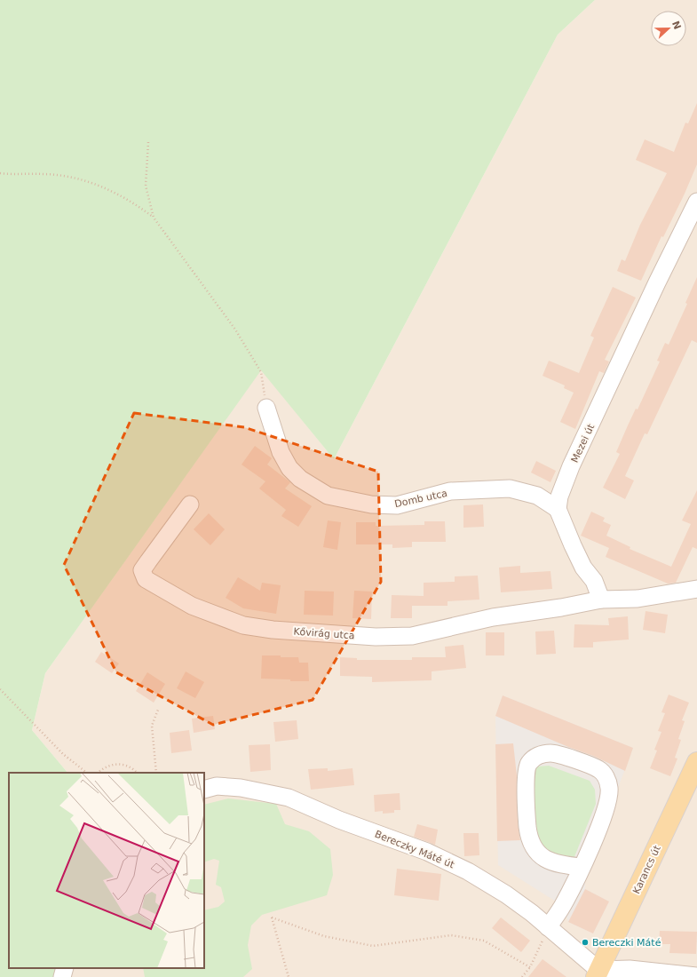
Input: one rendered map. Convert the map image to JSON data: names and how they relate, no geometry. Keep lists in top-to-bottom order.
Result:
{
  "streets": {
    "main road": ["Karancs út"],
    "street": [
      "Mezei út",
      "Domb utca",
      "Kővirág utca",
      "Bereczky Máté út"
    ]
  },
  "crossings": [
    ["Mezei út", "Domb utca"],
    ["Bereczky Máté út", "Karancs út"]
  ],
  "places": ["Bereczki Máté"],
  "north": "right"
}
